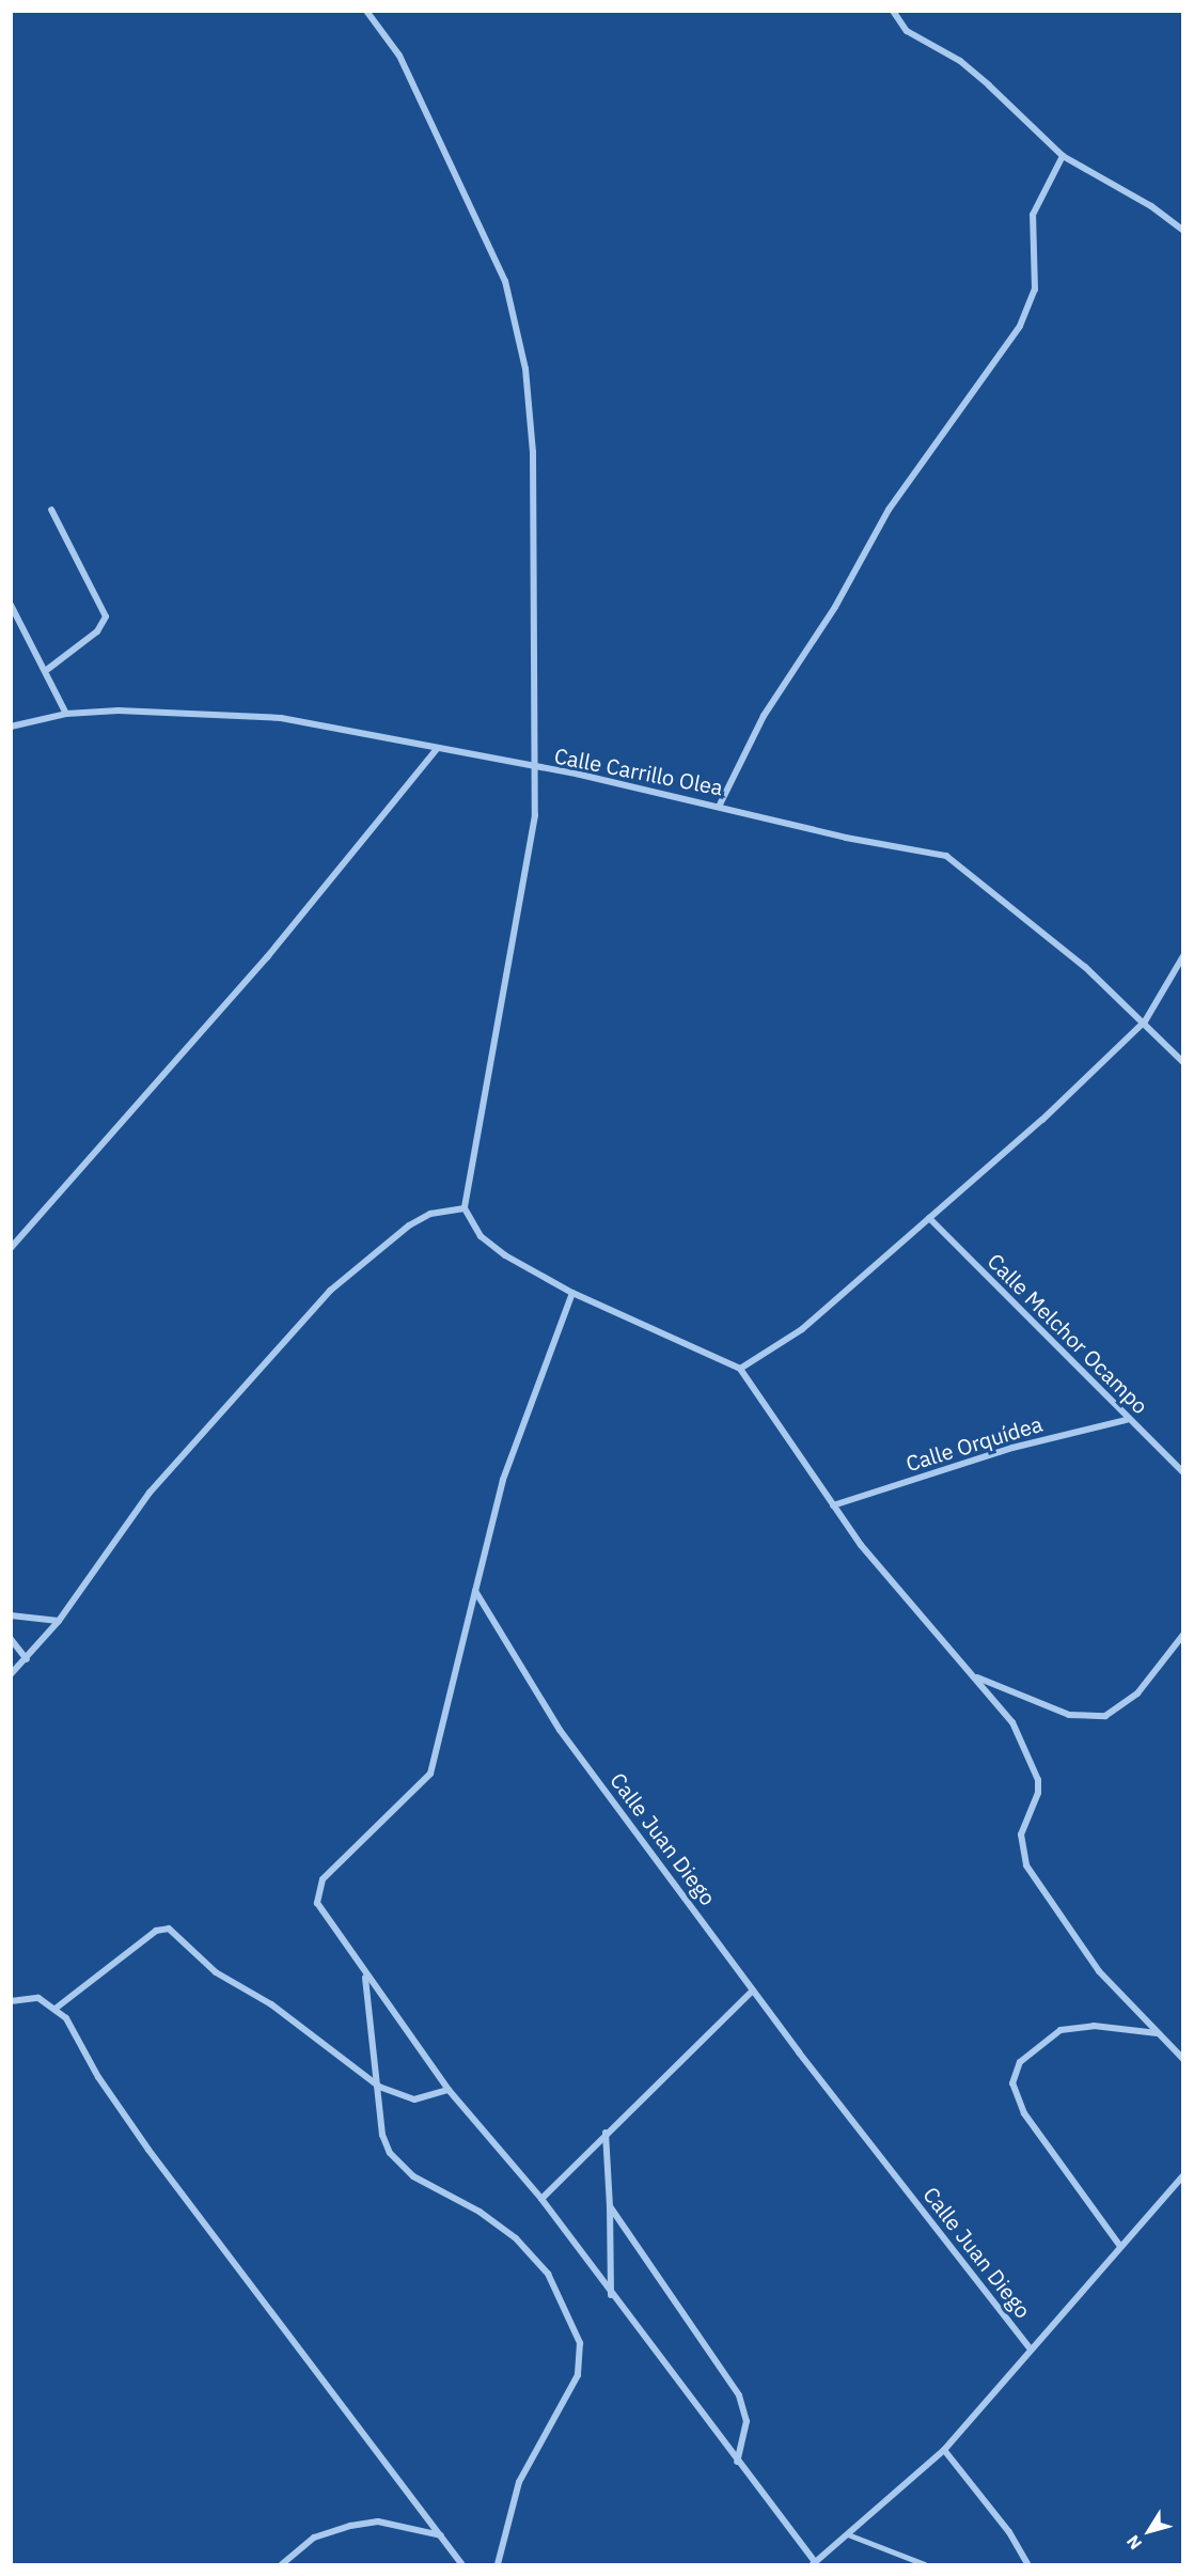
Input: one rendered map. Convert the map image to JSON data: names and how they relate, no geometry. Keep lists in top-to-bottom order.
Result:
{
  "streets": {
    "street": [
      "Calle Carrillo Olea",
      "Calle Melchor Ocampo",
      "Calle Orquídea",
      "Calle Juan Diego"
    ]
  },
  "crossings": [
    ["Calle Melchor Ocampo", "Calle Orquídea"]
  ],
  "north": "bottom left"
}
